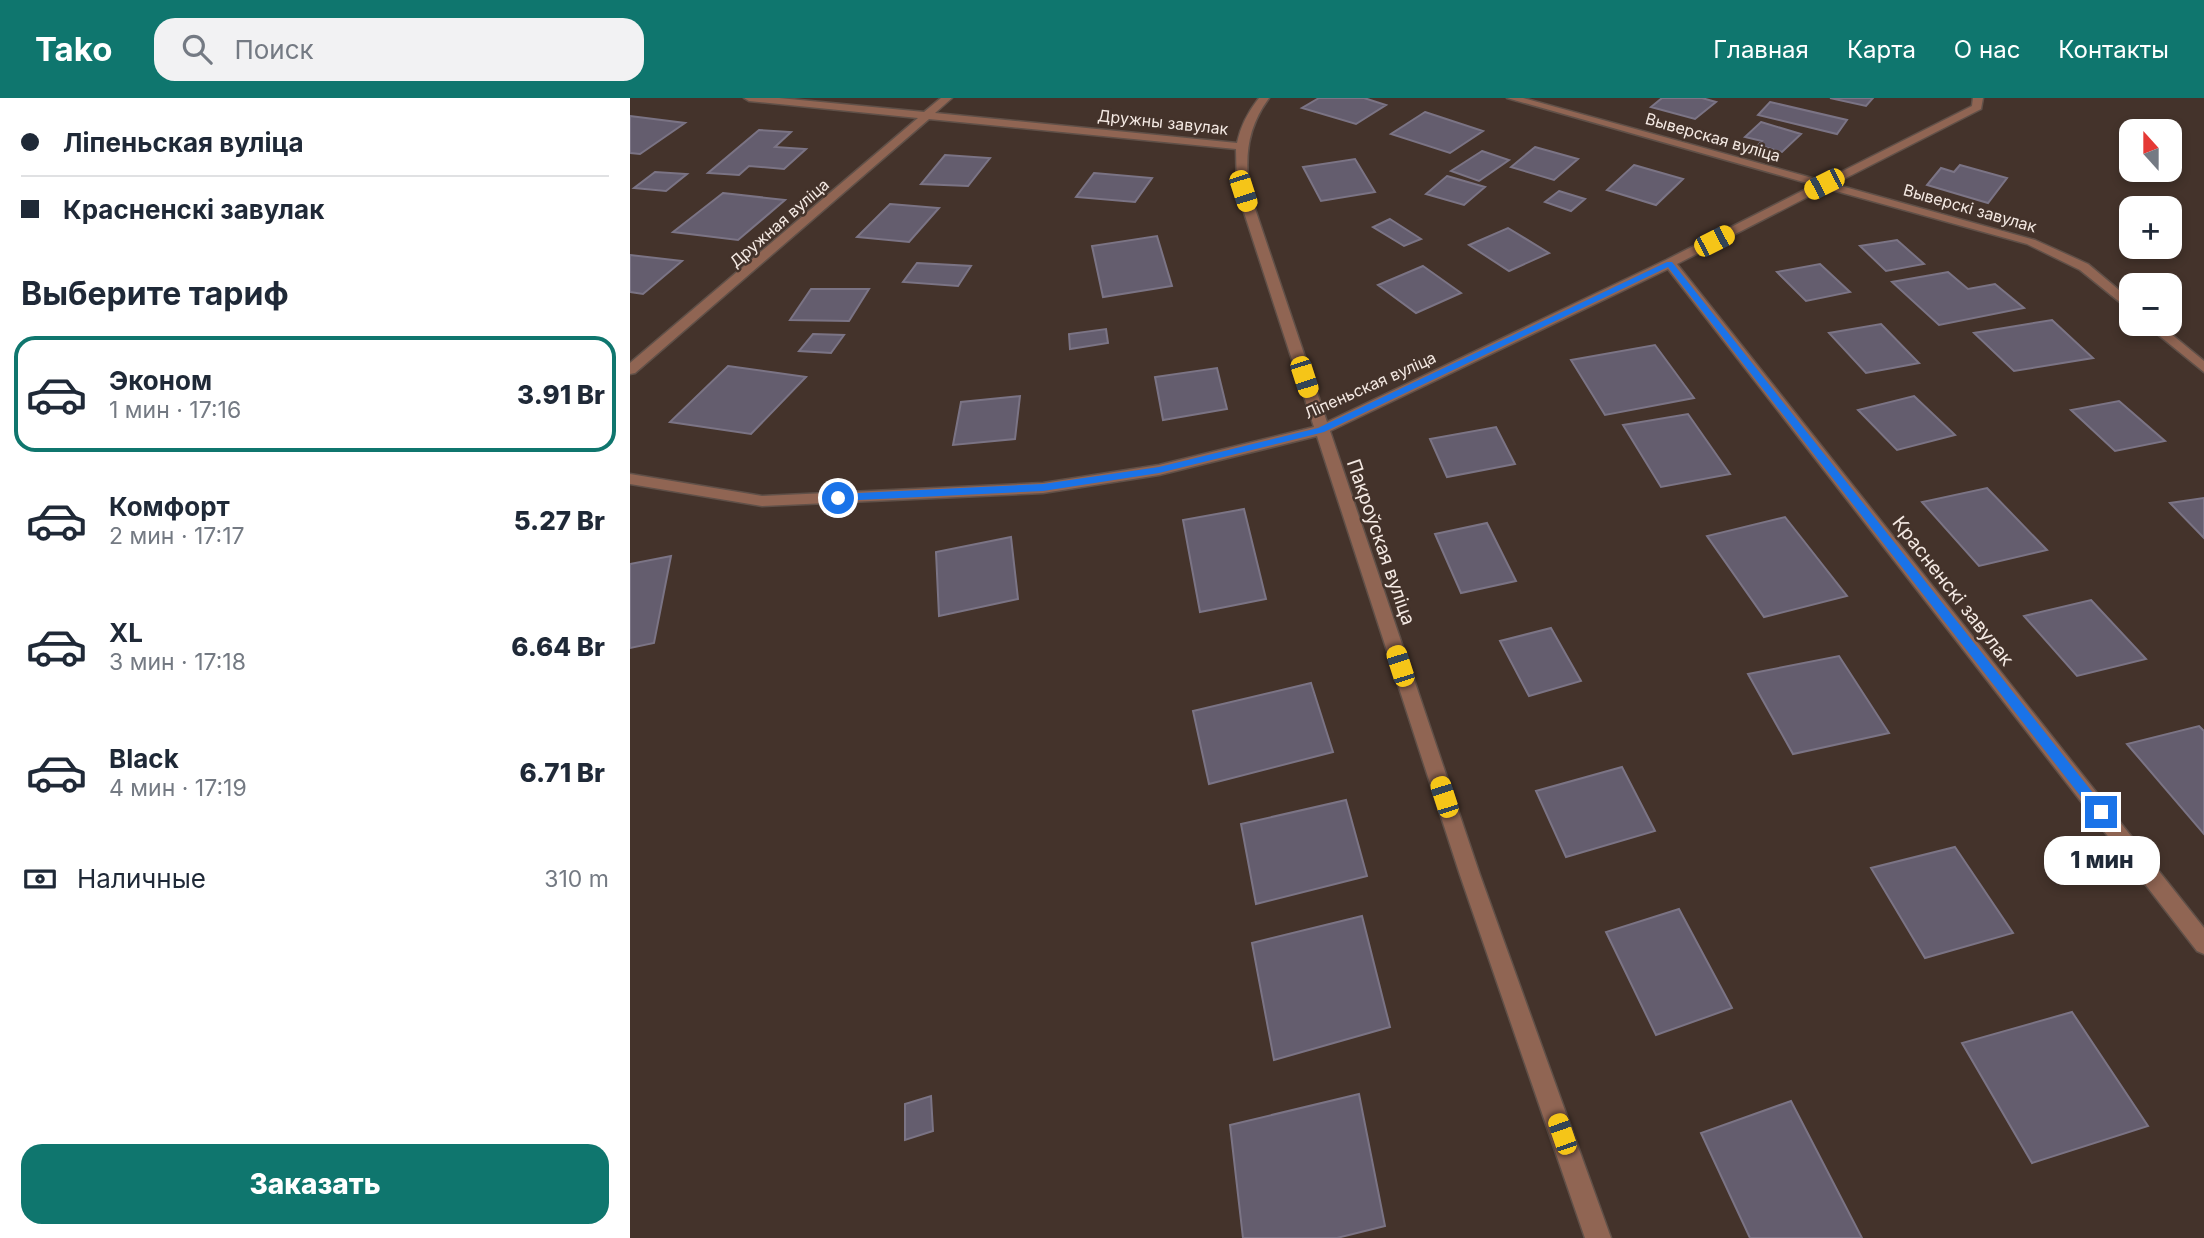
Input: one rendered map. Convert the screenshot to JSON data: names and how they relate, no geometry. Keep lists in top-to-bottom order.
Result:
{
  "streets": {
    "street": [
      "Дружны завулак",
      "Выверская вуліца",
      "Выверскі завулак",
      "Дружная вуліца",
      "Ліпеньская вуліца",
      "Пакроўская вуліца",
      "Красненскі завулак"
    ]
  },
  "crossings": [
    ["Дружны завулак", "Дружная вуліца"],
    ["Дружны завулак", "Пакроўская вуліца"],
    ["Выверская вуліца", "Выверскі завулак"],
    ["Выверская вуліца", "Ліпеньская вуліца"],
    ["Выверскі завулак", "Ліпеньская вуліца"],
    ["Ліпеньская вуліца", "Пакроўская вуліца"],
    ["Ліпеньская вуліца", "Красненскі завулак"]
  ],
  "north": "top",
  "page": {
    "header": "Tako",
    "search": "Поиск",
    "nav": [
      "Главная",
      "Карта",
      "О нас",
      "Контакты"
    ],
    "banner": ["Ліпеньская вуліца", "Красненскі завулак"],
    "map_buttons": ["+", "−"],
    "heading": "Выберите тариф",
    "list": [
      {
        "name": "Эконом",
        "note": "1 мин · 17:16",
        "value": "3.91 Br"
      },
      {
        "name": "Комфорт",
        "note": "2 мин · 17:17",
        "value": "5.27 Br"
      },
      {
        "name": "XL",
        "note": "3 мин · 17:18",
        "value": "6.64 Br"
      },
      {
        "name": "Black",
        "note": "4 мин · 17:19",
        "value": "6.71 Br"
      }
    ],
    "bubble": "1 мин",
    "pay": ["Наличные", "310 m"],
    "buttons": "Заказать"
  }
}
